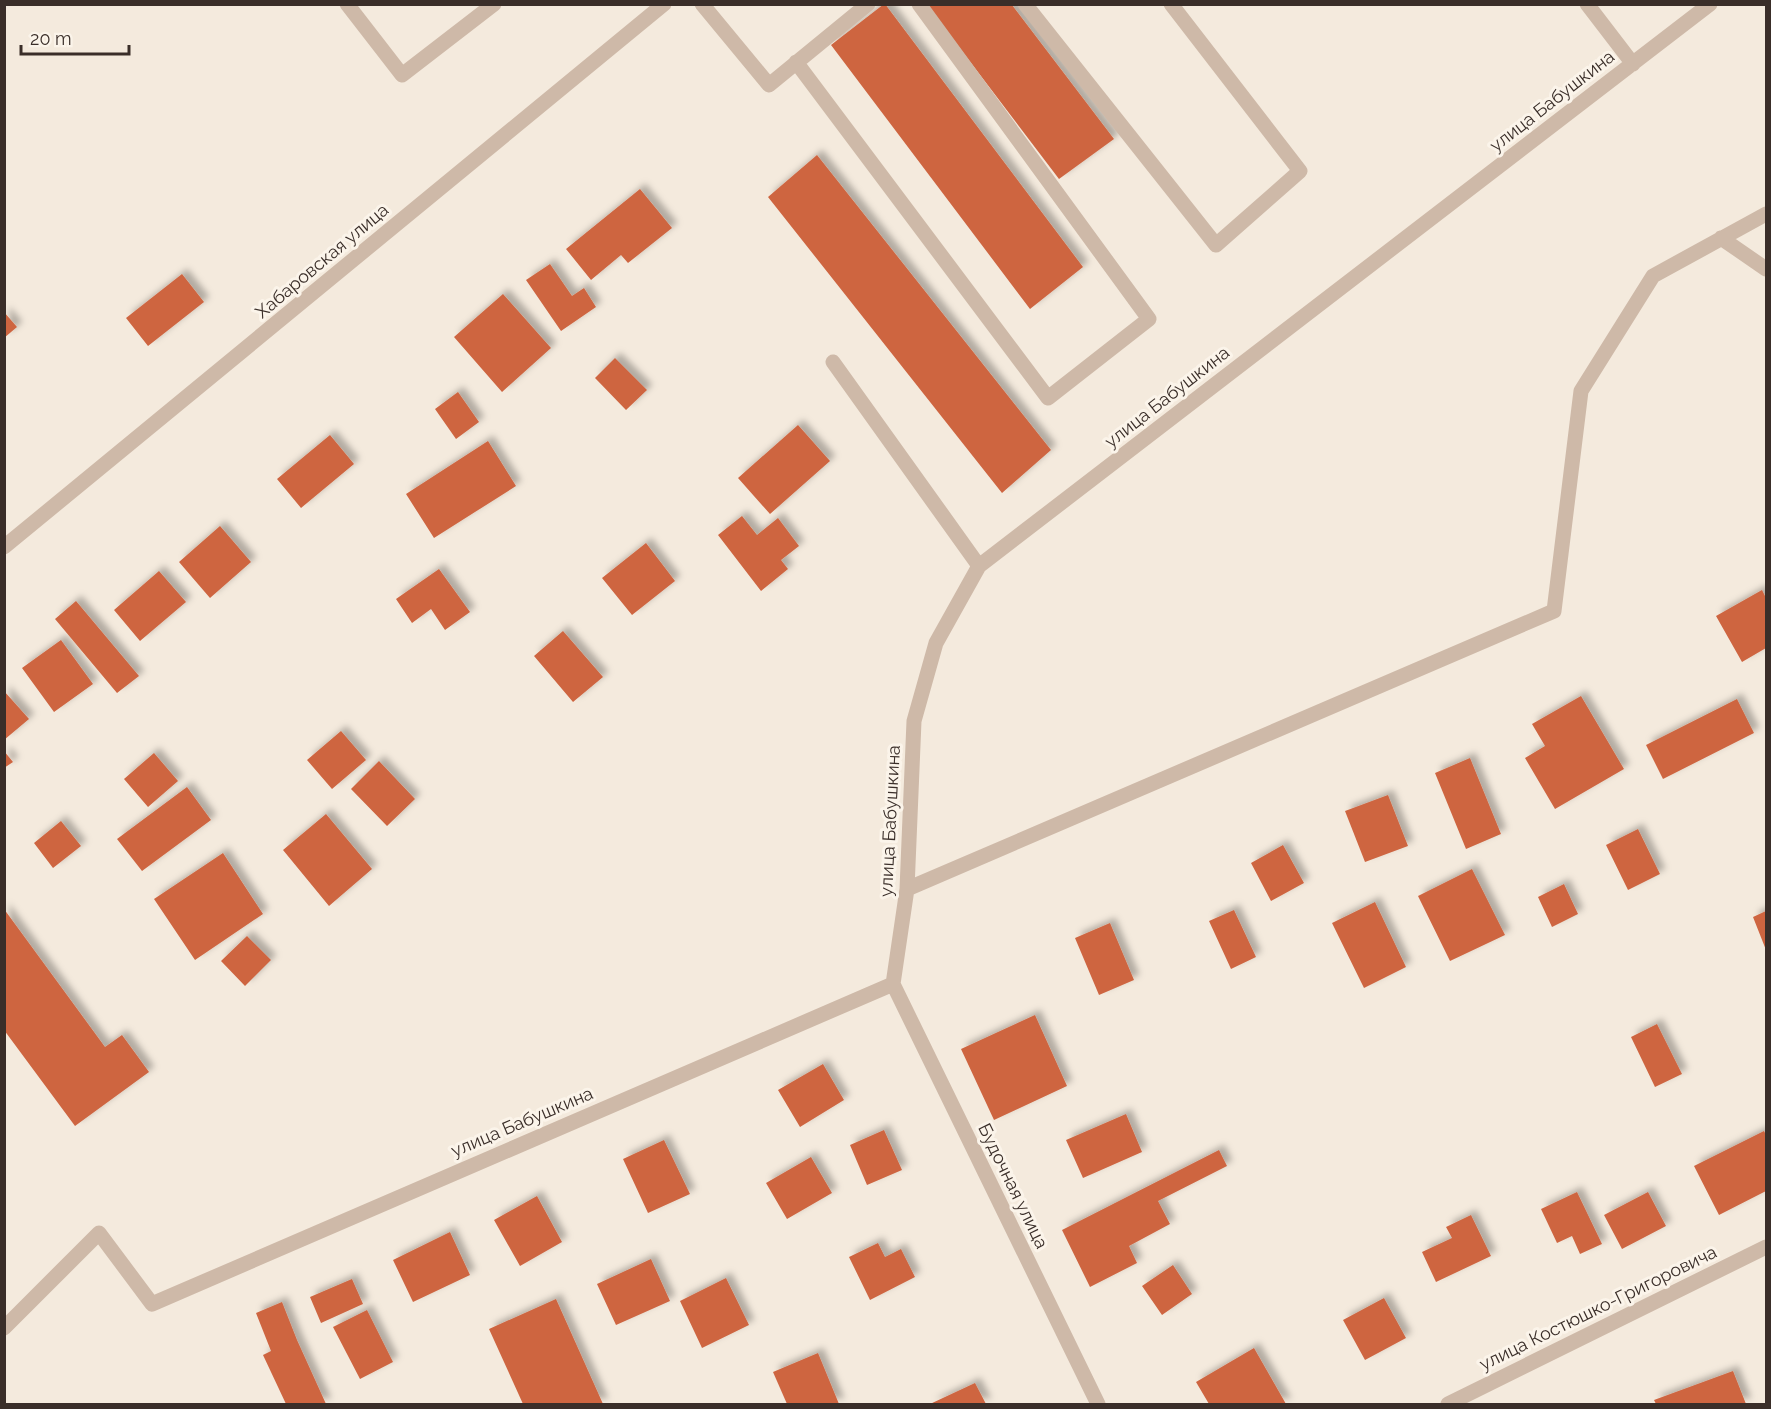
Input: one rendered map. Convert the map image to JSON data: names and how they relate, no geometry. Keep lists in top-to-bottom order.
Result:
{
  "streets": {
    "street": [
      "улица Бабушкина",
      "Хабаровская улица",
      "Будочная улица",
      "улица Костюшко-Григоровича"
    ]
  },
  "crossings": [
    ["улица Бабушкина", "Будочная улица"]
  ],
  "scale_bar": "20 m"
}
